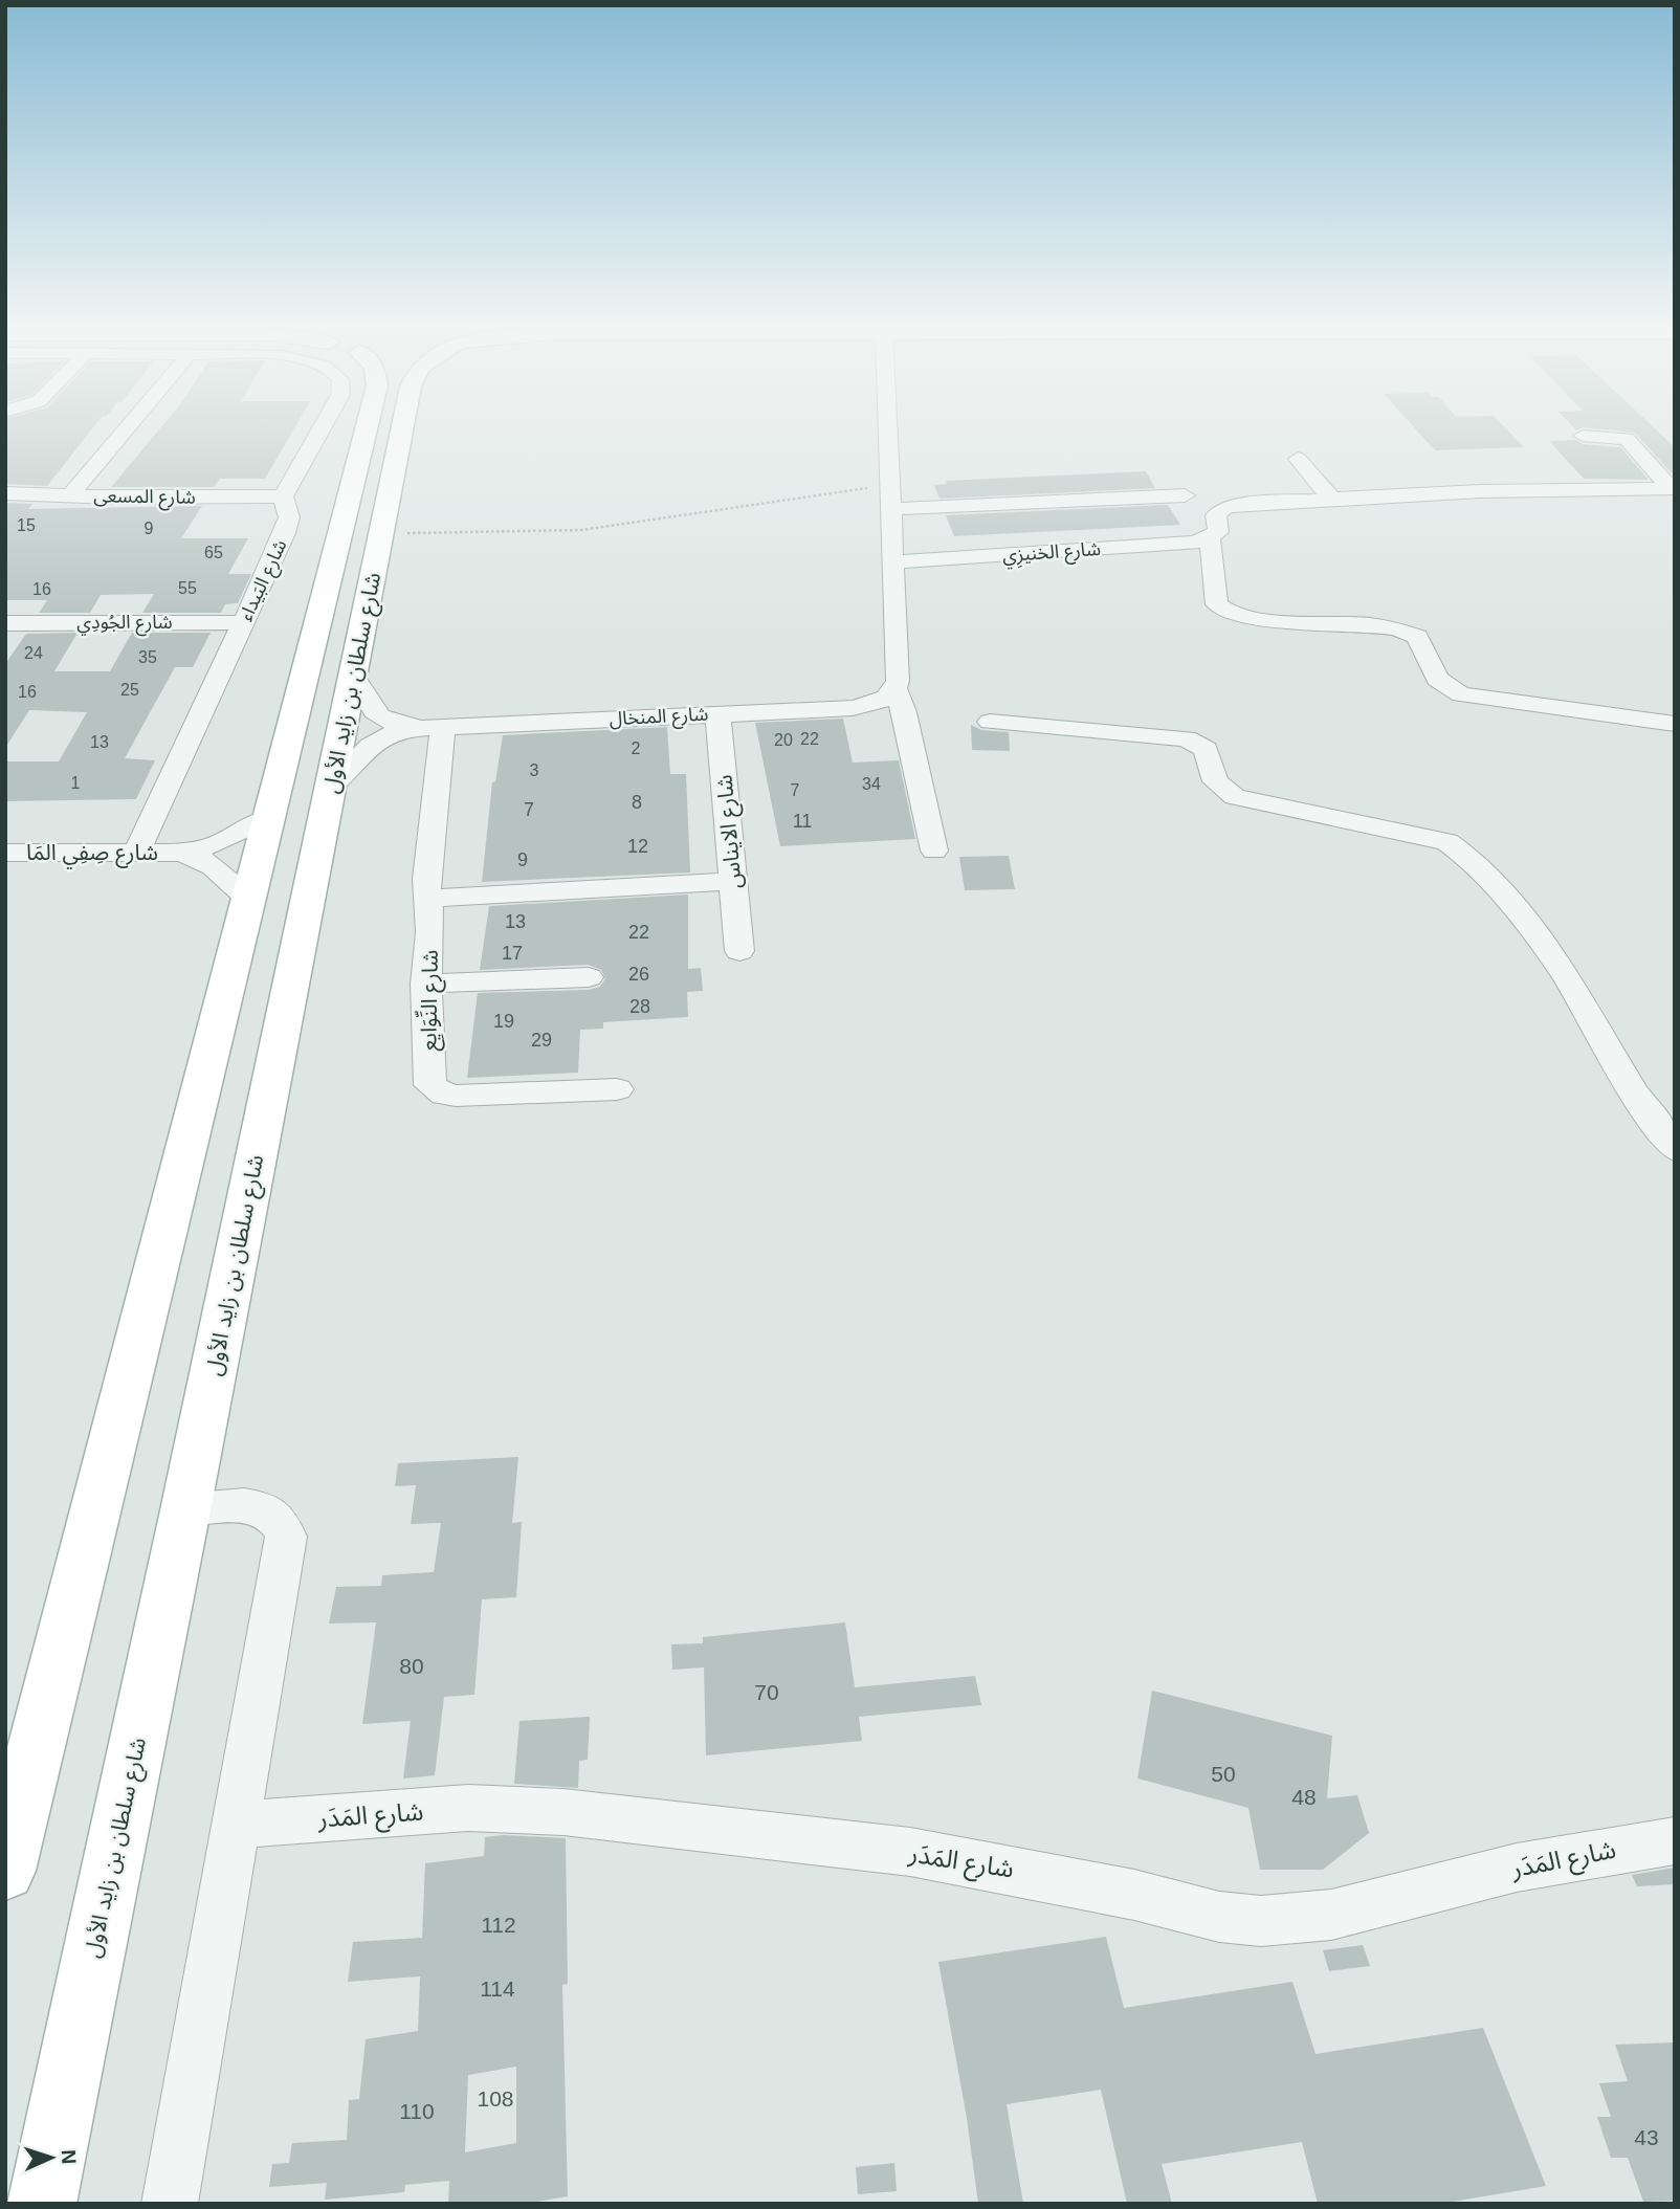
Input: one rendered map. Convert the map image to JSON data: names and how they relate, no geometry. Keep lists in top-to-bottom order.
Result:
{
  "streets": {
    "main road": ["شارع سلطان بن زايد الأول"],
    "street": [
      "شارع المسعى",
      "شارع الخنيزِي",
      "شارع البَيداء",
      "شارع الجُودِي",
      "شارع المنخال",
      "شارع الايناس",
      "شارع صِفِي المَا",
      "شارع النِّوَايِع",
      "شارع المَدَر"
    ]
  },
  "crossings": [
    ["شارع المسعى", "شارع البَيداء"],
    ["شارع البَيداء", "شارع الجُودِي"],
    ["شارع البَيداء", "شارع صِفِي المَا"],
    ["شارع سلطان بن زايد الأول", "شارع المنخال"],
    ["شارع سلطان بن زايد الأول", "شارع صِفِي المَا"],
    ["شارع المنخال", "شارع الايناس"],
    ["شارع المنخال", "شارع النِّوَايِع"]
  ],
  "house_numbers": [
    "15",
    "9",
    "65",
    "55",
    "16",
    "24",
    "35",
    "25",
    "16",
    "22",
    "20",
    "13",
    "2",
    "3",
    "1",
    "34",
    "7",
    "8",
    "7",
    "11",
    "12",
    "9",
    "13",
    "22",
    "17",
    "26",
    "28",
    "19",
    "29",
    "80",
    "70",
    "50",
    "48",
    "112",
    "114",
    "108",
    "110",
    "43"
  ],
  "north": "right"
}
